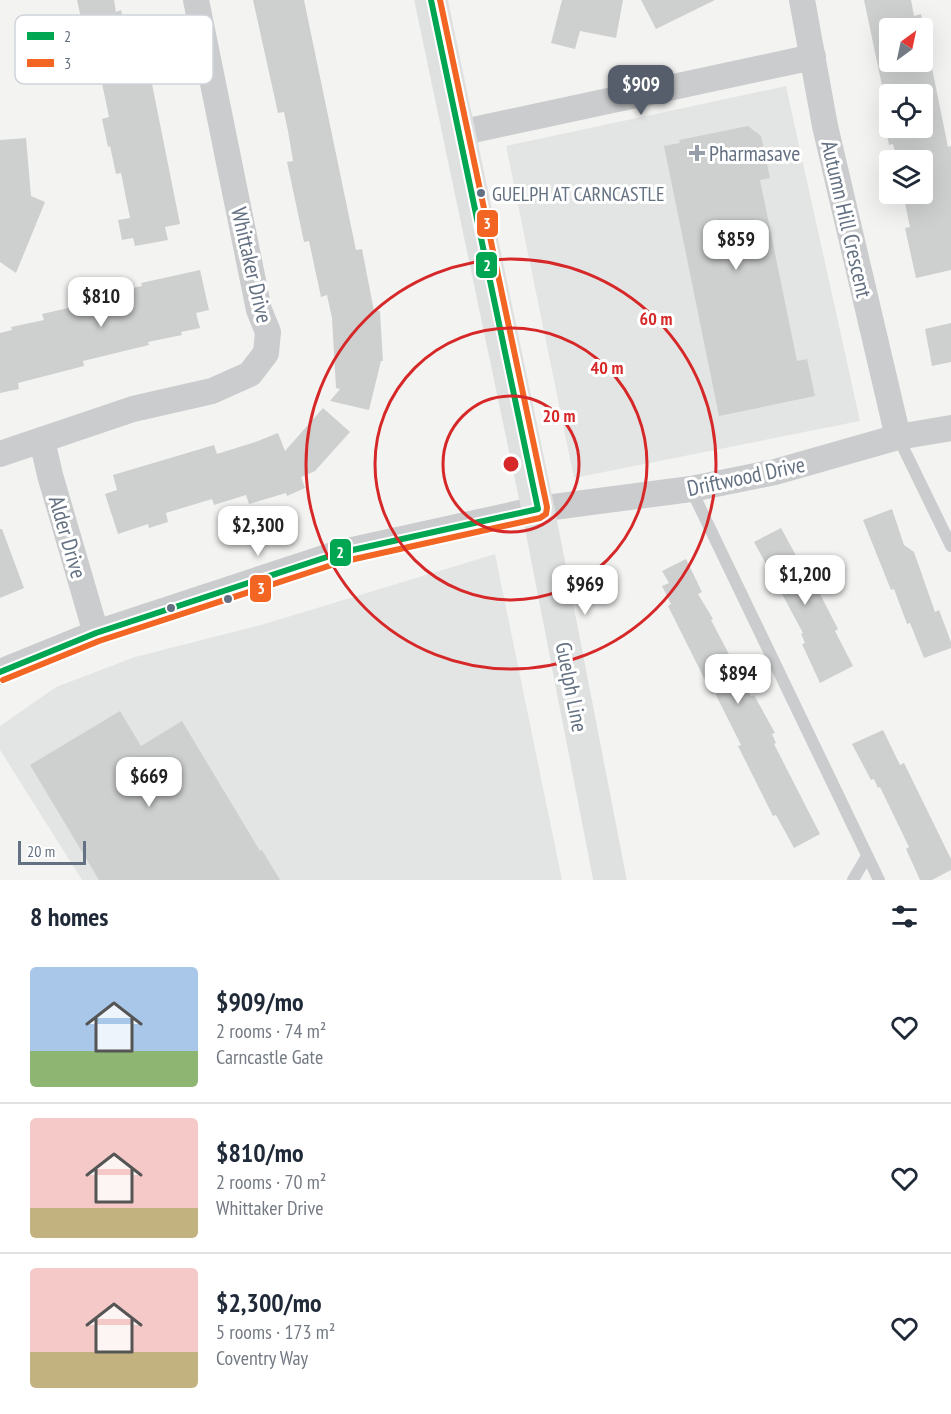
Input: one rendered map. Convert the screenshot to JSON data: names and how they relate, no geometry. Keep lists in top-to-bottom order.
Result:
{
  "streets": {
    "main road": ["Guelph Line"],
    "street": [
      "Autumn Hill Crescent",
      "Whittaker Drive",
      "Driftwood Drive",
      "Alder Drive"
    ]
  },
  "crossings": [
    ["Autumn Hill Crescent", "Driftwood Drive"],
    ["Whittaker Drive", "Alder Drive"],
    ["Driftwood Drive", "Alder Drive"],
    ["Driftwood Drive", "Guelph Line"]
  ],
  "places": {
    "health": ["Pharmasave"],
    "other": ["GUELPH AT CARNCASTLE"]
  },
  "lines": ["transit line 2", "transit line 3"],
  "legend": ["2", "3"],
  "scale_bar": "20 m",
  "north": "top right",
  "page": {
    "price": [
      "$909",
      "$859",
      "$810",
      "$2,300",
      "$1,200",
      "$969",
      "$894",
      "$669"
    ],
    "scale": "20 m",
    "heading": "8 homes",
    "list": [
      {
        "name": "$909/mo",
        "note": "2 rooms · 74 m² · Carncastle Gate"
      },
      {
        "name": "$810/mo",
        "note": "2 rooms · 70 m² · Whittaker Drive"
      },
      {
        "name": "$2,300/mo",
        "note": "5 rooms · 173 m² · Coventry Way"
      }
    ]
  },
  "rings": ["60 m", "40 m", "20 m"]
}
